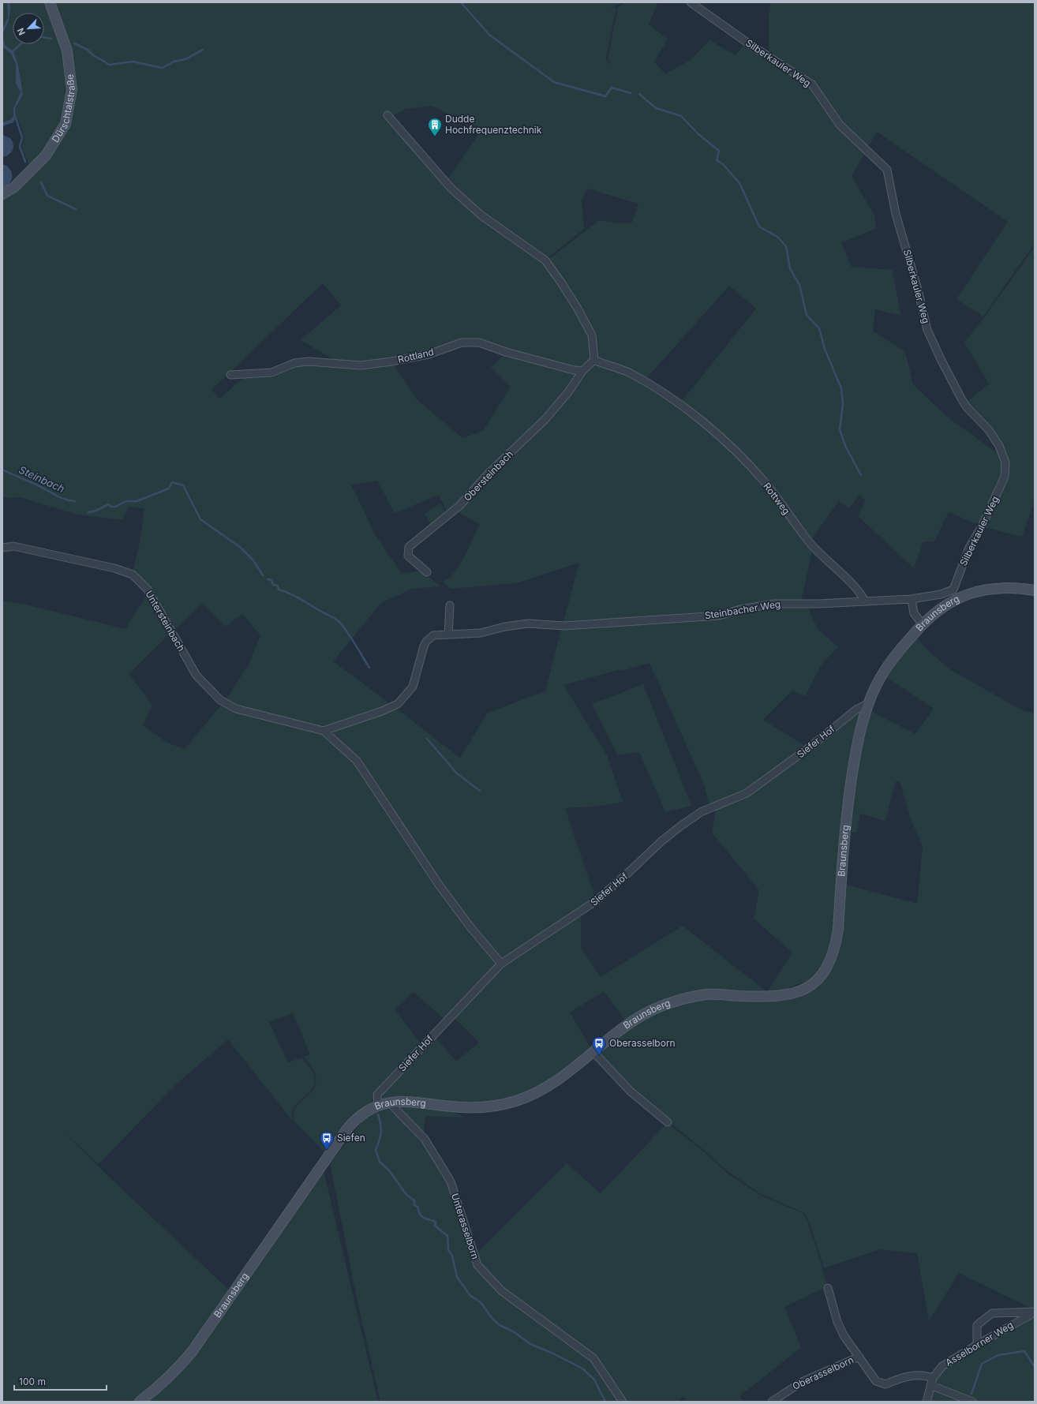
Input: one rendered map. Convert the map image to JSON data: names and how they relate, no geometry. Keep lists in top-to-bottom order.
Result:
{
  "streets": {
    "main road": ["Dürschtalstraße", "Braunsberg"],
    "street": [
      "Silberkauler Weg",
      "Rottland",
      "Obersteinbach",
      "Rottweg",
      "Steinbacher Weg",
      "Untersteinbach",
      "Siefer Hof",
      "Unterasselborn",
      "Asselborner Weg",
      "Oberasselborn"
    ]
  },
  "crossings": [
    ["Silberkauler Weg", "Steinbacher Weg"],
    ["Rottland", "Obersteinbach"],
    ["Rottweg", "Steinbacher Weg"],
    ["Braunsberg", "Siefer Hof"],
    ["Braunsberg", "Unterasselborn"],
    ["Asselborner Weg", "Oberasselborn"]
  ],
  "water": ["Steinbach"],
  "places": {
    "building": ["Dudde Hochfrequenztechnik"],
    "bus stop": ["Oberasselborn", "Siefen"]
  },
  "scale_bar": "100 m",
  "north": "bottom left"
}
